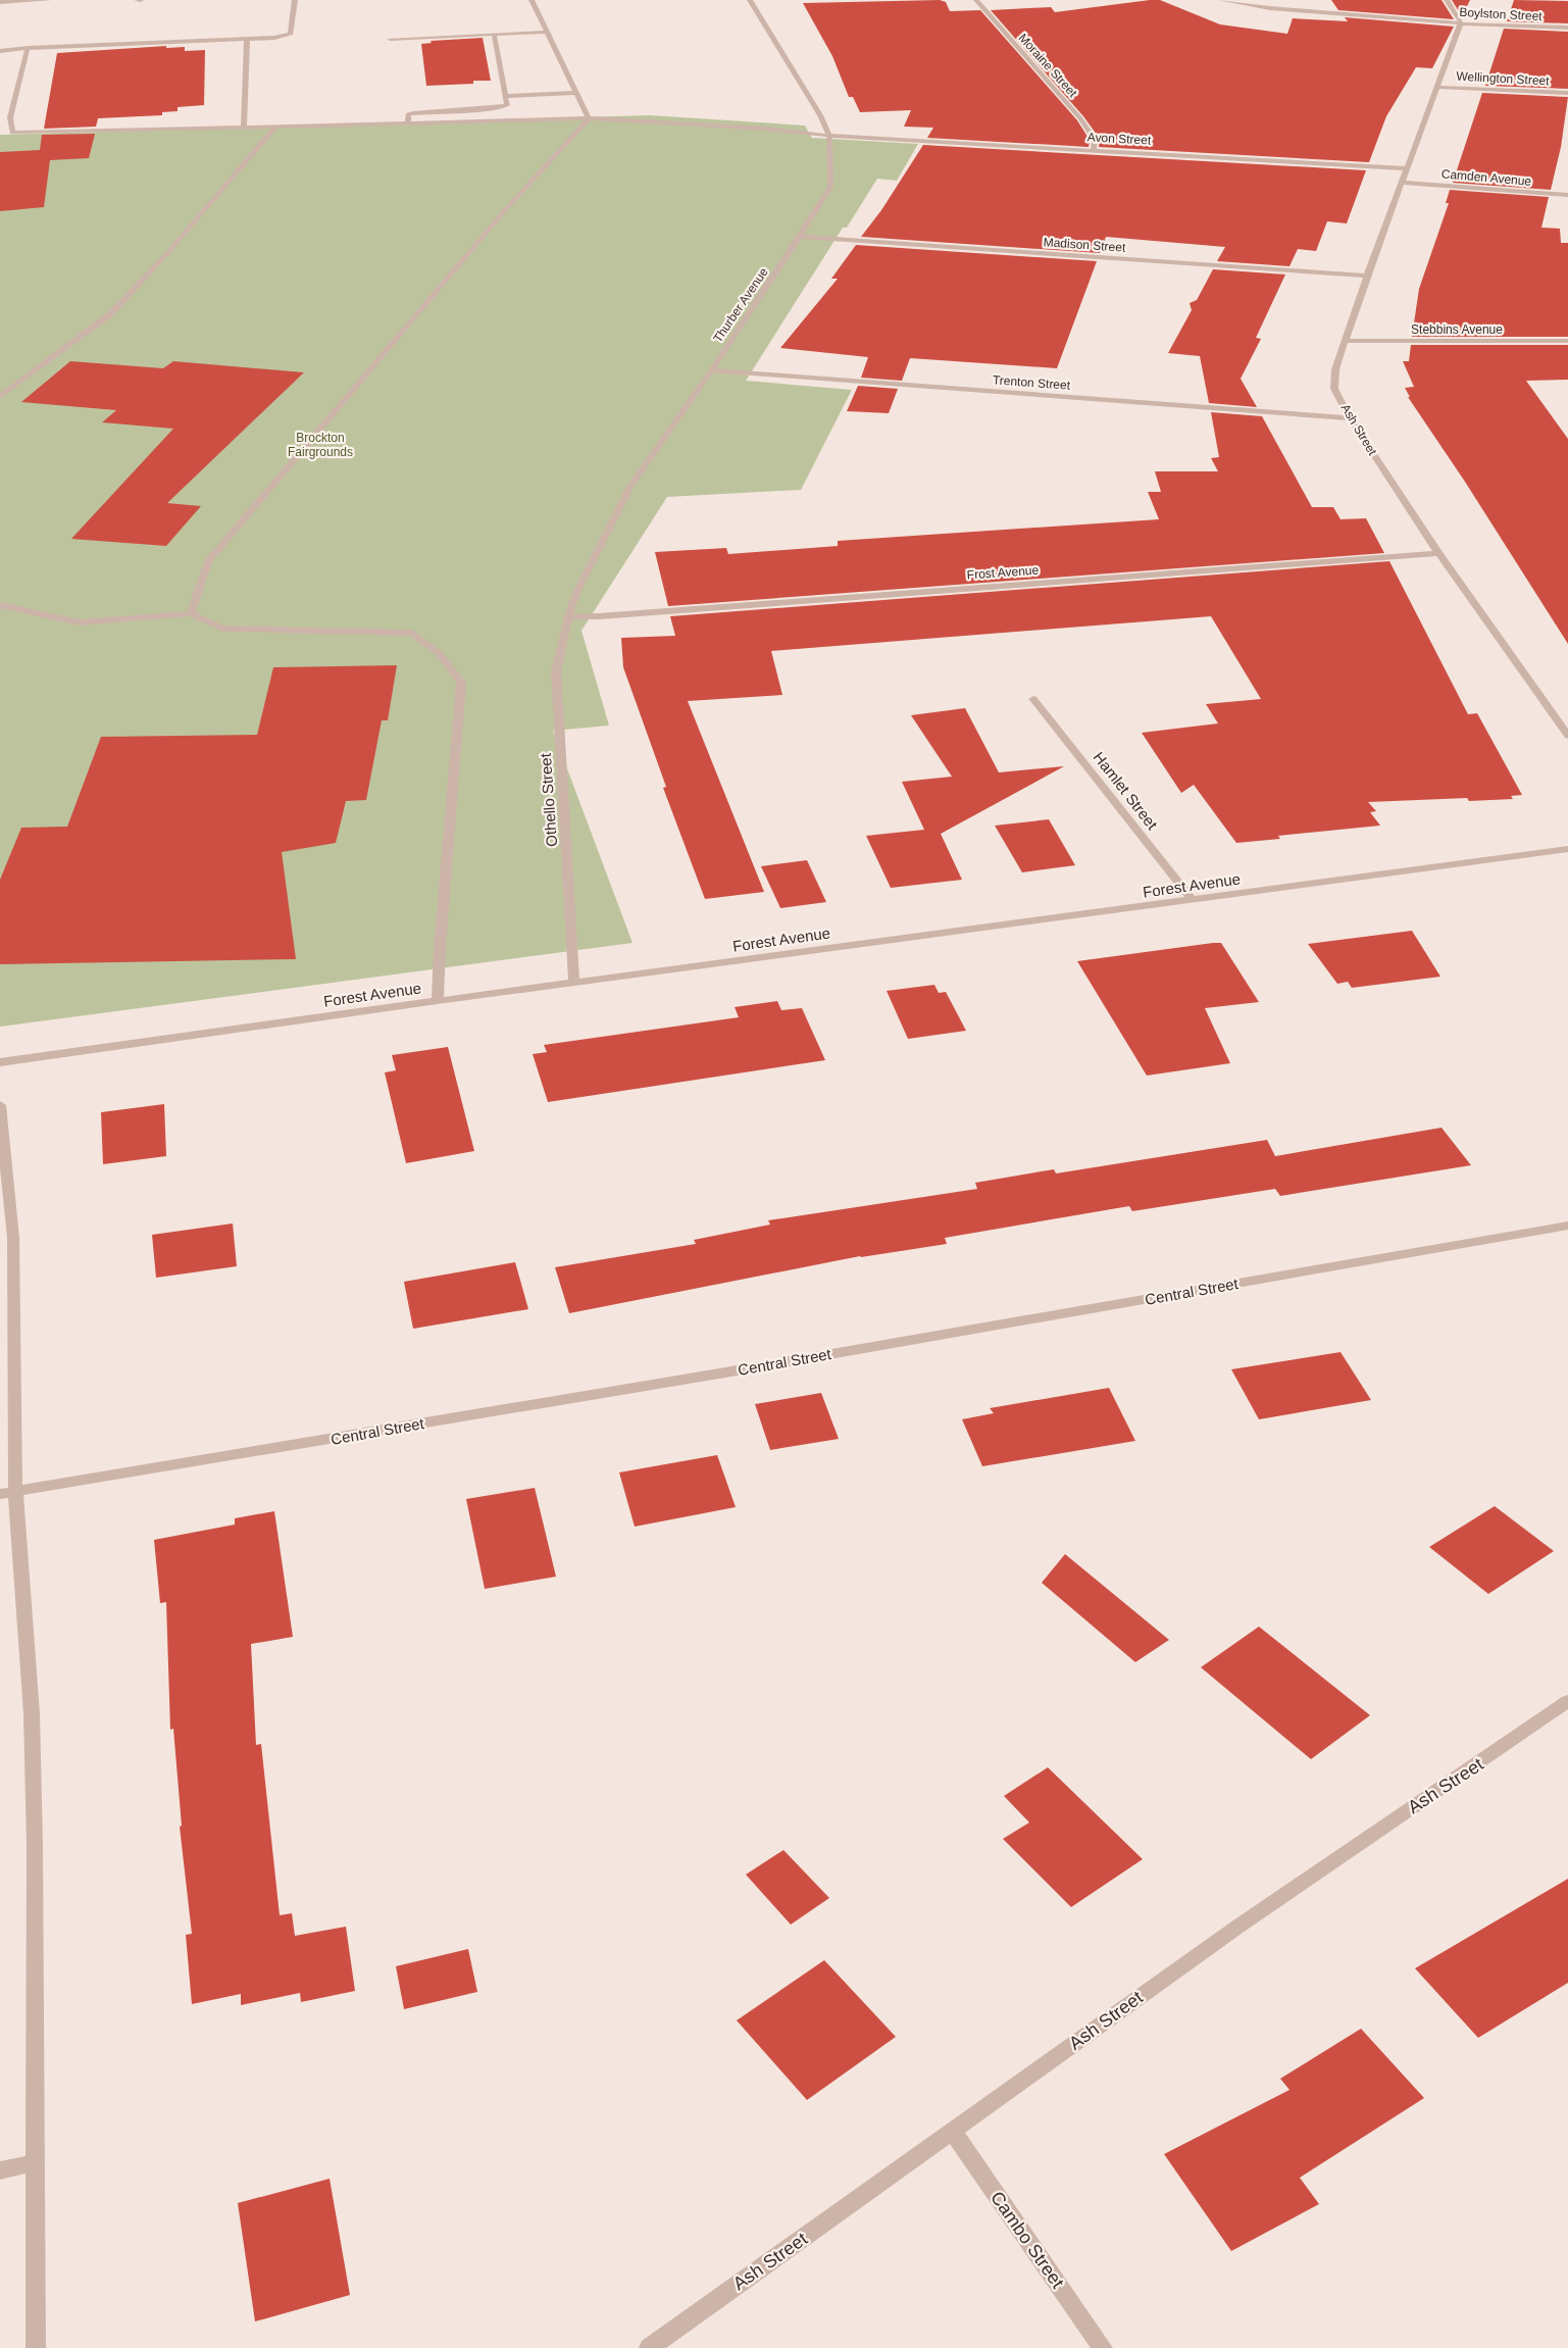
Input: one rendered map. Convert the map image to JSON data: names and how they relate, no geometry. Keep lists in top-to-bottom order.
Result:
{
  "streets": {
    "street": [
      "Boylston Street",
      "Moraine Street",
      "Wellington Street",
      "Avon Street",
      "Camden Avenue",
      "Madison Street",
      "Thurber Avenue",
      "Stebbins Avenue",
      "Trenton Street",
      "Ash Street",
      "Frost Avenue",
      "Hamlet Street",
      "Othello Street",
      "Forest Avenue",
      "Central Street",
      "Cambo Street"
    ]
  },
  "crossings": [
    ["Boylston Street", "Ash Street"],
    ["Moraine Street", "Avon Street"],
    ["Wellington Street", "Ash Street"],
    ["Avon Street", "Thurber Avenue"],
    ["Avon Street", "Ash Street"],
    ["Camden Avenue", "Ash Street"],
    ["Madison Street", "Thurber Avenue"],
    ["Madison Street", "Ash Street"],
    ["Thurber Avenue", "Trenton Street"],
    ["Thurber Avenue", "Frost Avenue"],
    ["Thurber Avenue", "Othello Street"],
    ["Stebbins Avenue", "Ash Street"],
    ["Trenton Street", "Ash Street"],
    ["Ash Street", "Frost Avenue"],
    ["Ash Street", "Cambo Street"],
    ["Frost Avenue", "Othello Street"],
    ["Hamlet Street", "Forest Avenue"],
    ["Othello Street", "Forest Avenue"]
  ],
  "parks": ["Brockton Fairgrounds"]
}
